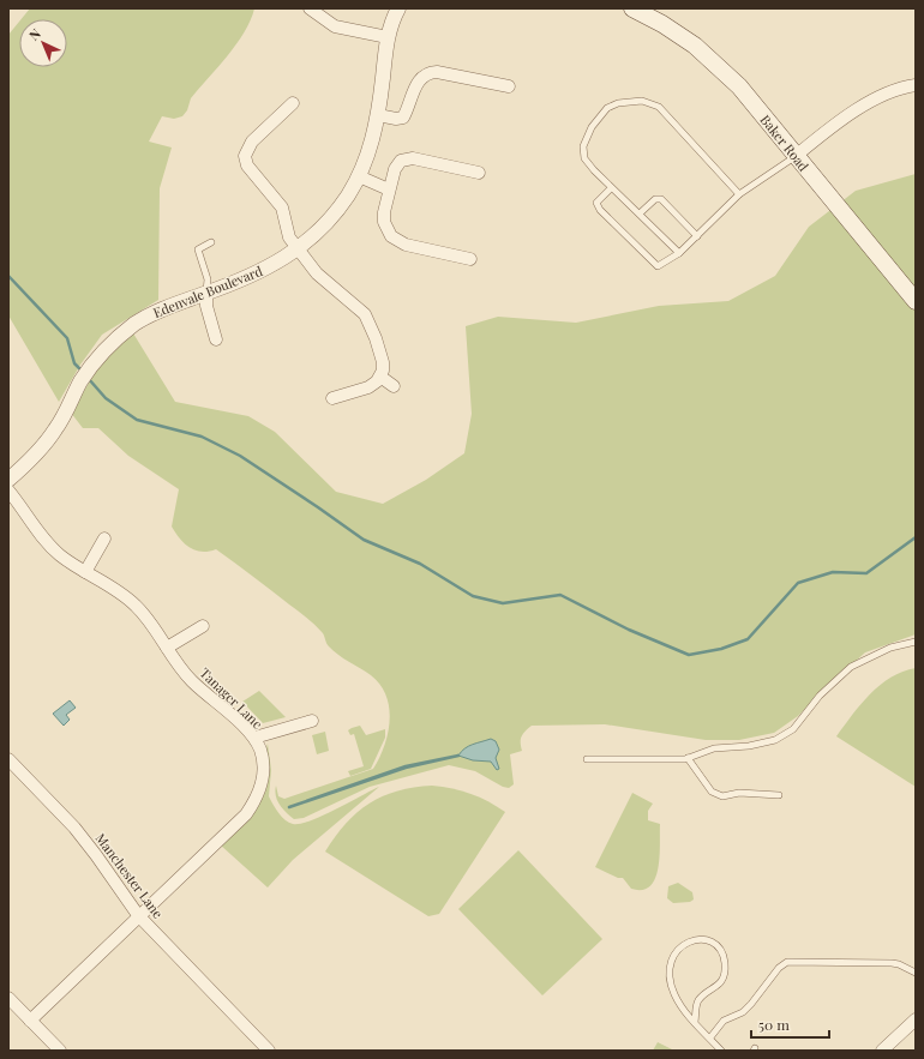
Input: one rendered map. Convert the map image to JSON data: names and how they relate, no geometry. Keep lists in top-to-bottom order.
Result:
{
  "streets": {
    "main road": ["Baker Road"],
    "street": ["Edenvale Boulevard", "Tanager Lane", "Manchester Lane"]
  },
  "crossings": [
    ["Tanager Lane", "Manchester Lane"]
  ],
  "scale_bar": "50 m",
  "north": "top left"
}
